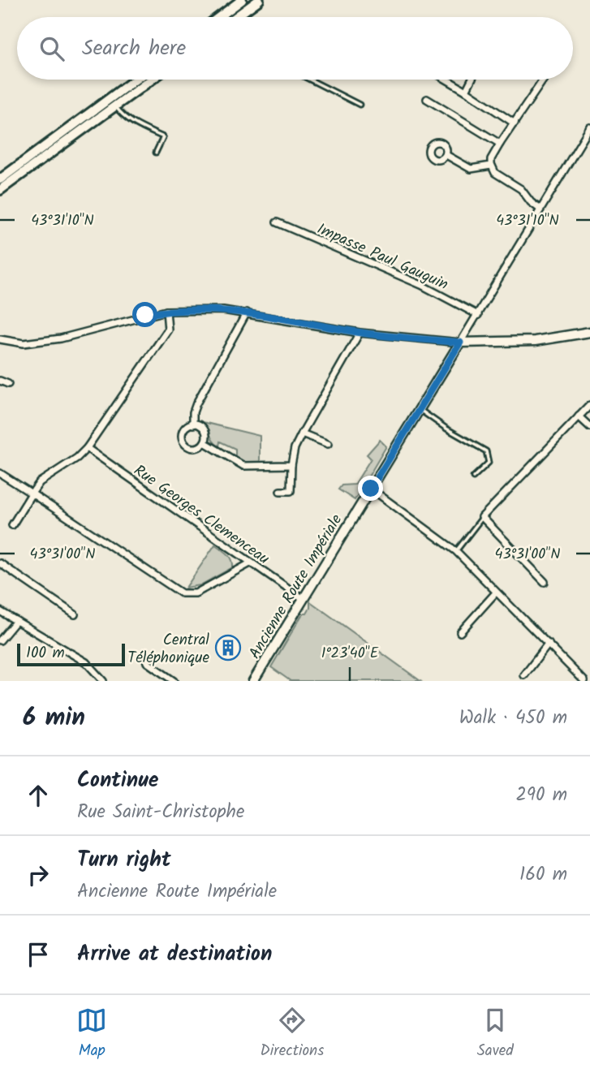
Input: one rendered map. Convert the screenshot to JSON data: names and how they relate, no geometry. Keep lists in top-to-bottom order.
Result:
{
  "streets": {
    "street": ["Impasse Paul Gauguin", "Rue Georges Clemenceau", "Ancienne Route Impériale"]
  },
  "crossings": [
    ["Impasse Paul Gauguin", "Ancienne Route Impériale"],
    ["Rue Georges Clemenceau", "Ancienne Route Impériale"]
  ],
  "places": {
    "building": ["Central Téléphonique"]
  },
  "scale_bar": "100 m",
  "page": {
    "search": "Search here",
    "scale": "100 m",
    "heading": ["6 min", "Walk · 450 m"],
    "list": [
      ["Continue", "Rue Saint-Christophe", "290 m"],
      ["Turn right", "Ancienne Route Impériale", "160 m"],
      "Arrive at destination"
    ],
    "nav": ["Map", "Directions", "Saved"]
  },
  "coordinates": ["43°31'10\"N", "43°31'00\"N", "1°23'40\"E"]
}
